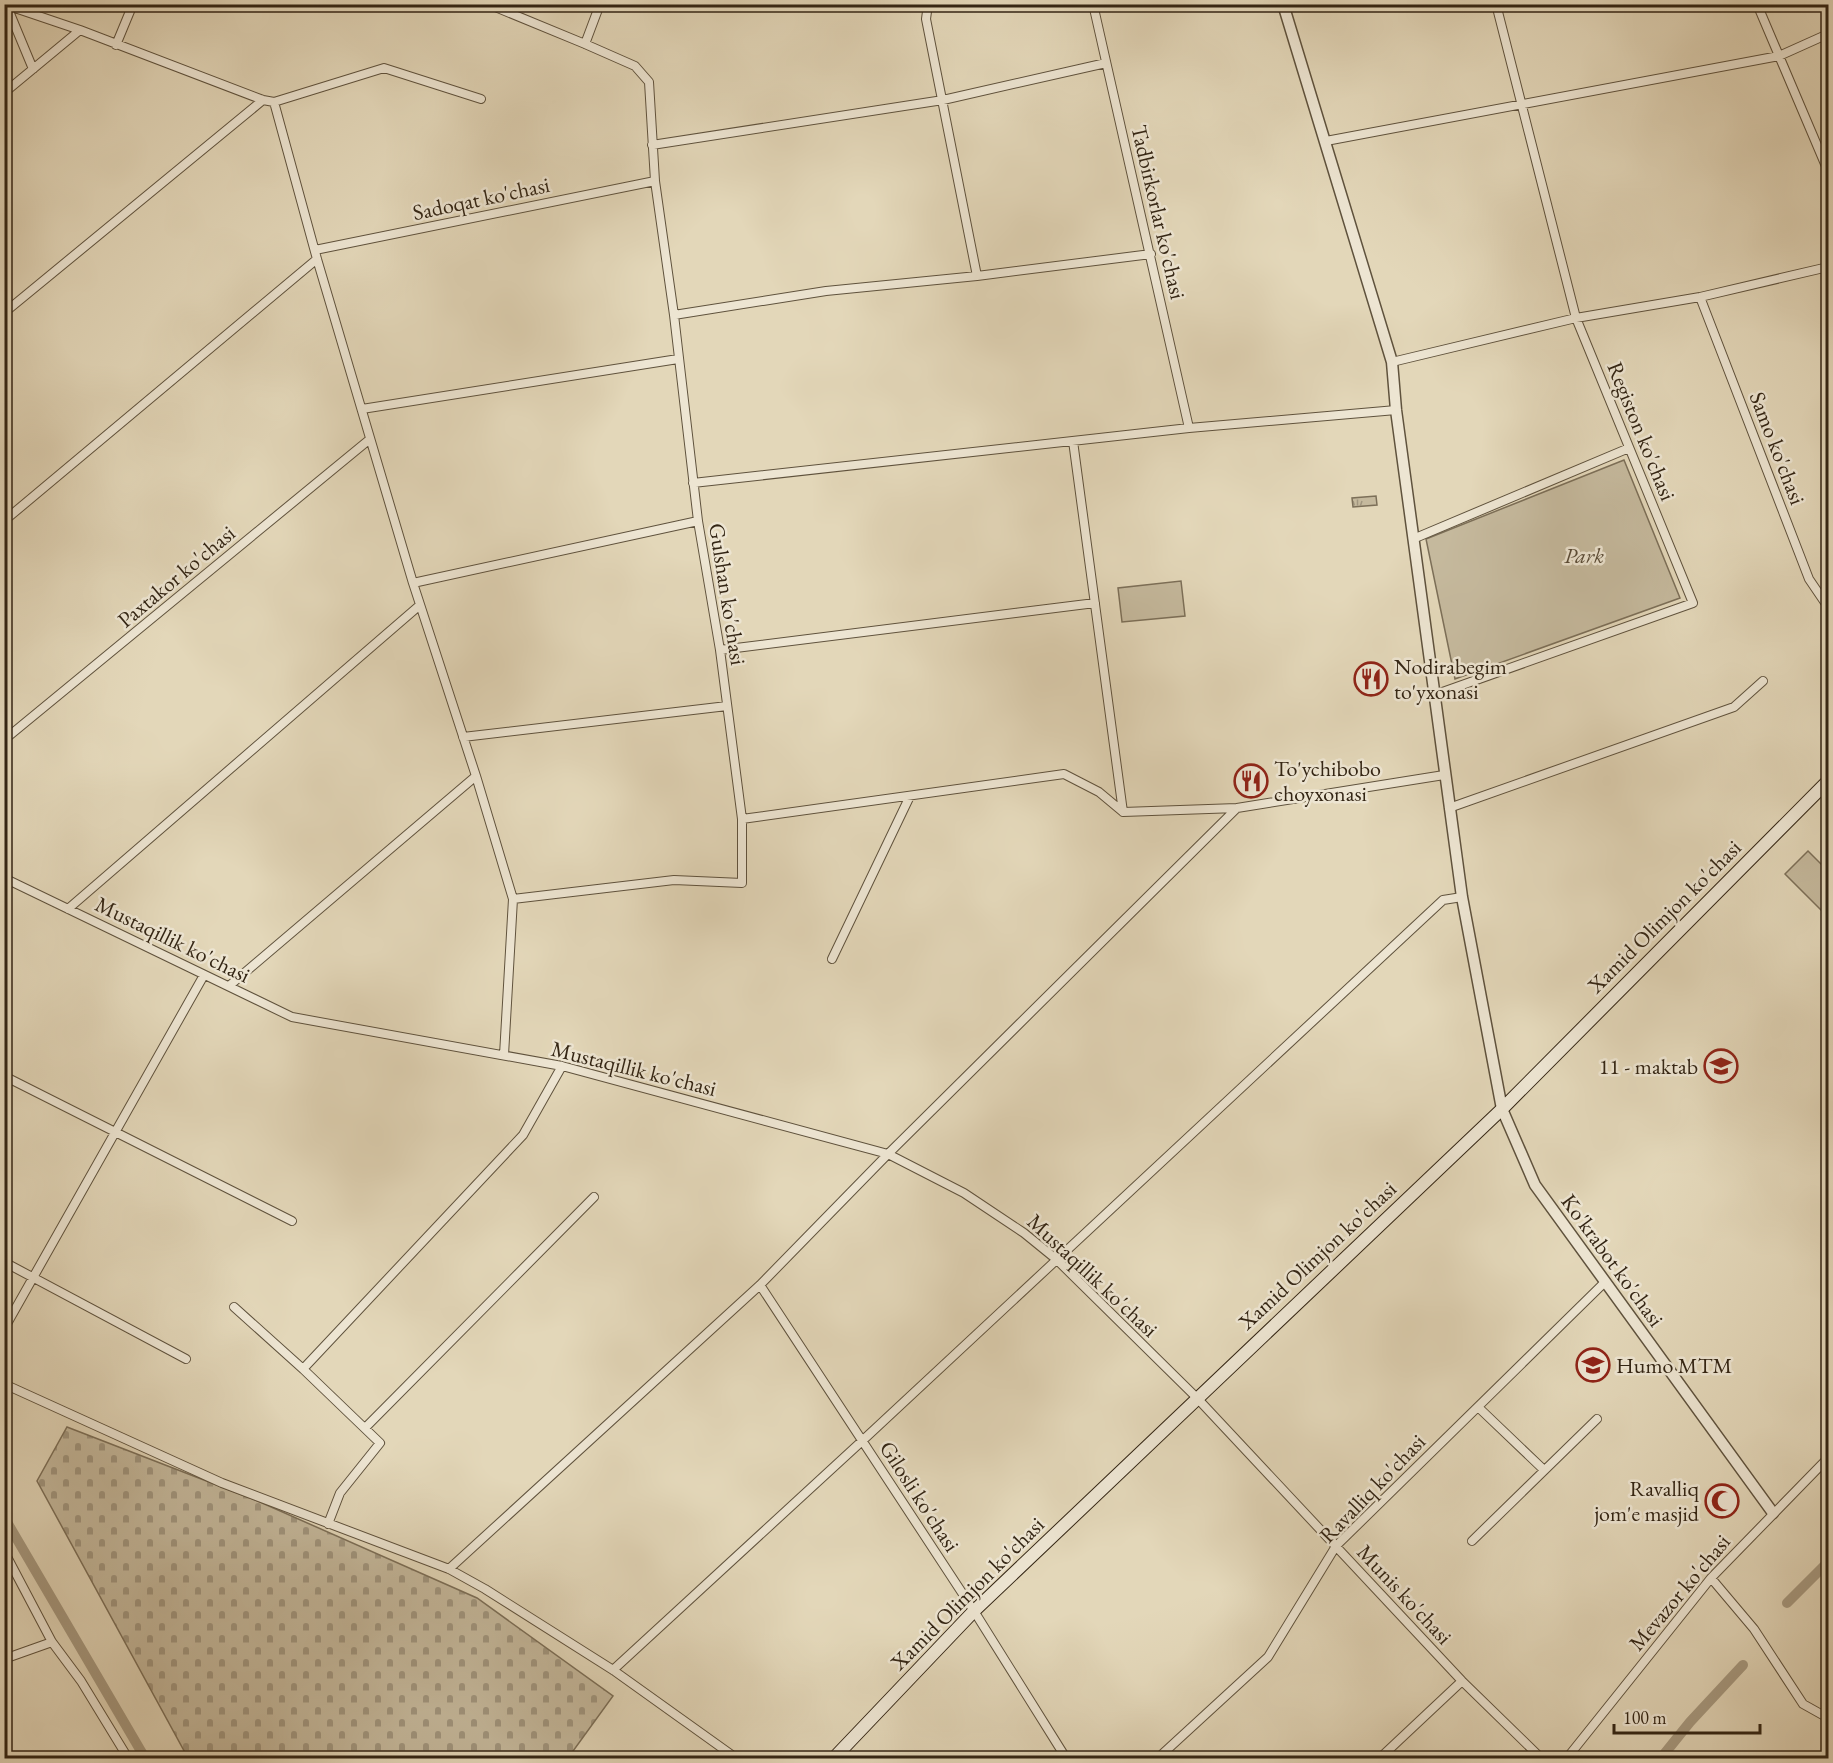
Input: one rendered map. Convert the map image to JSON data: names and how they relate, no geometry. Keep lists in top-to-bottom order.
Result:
{
  "streets": {
    "main road": ["Xamid Olimjon ko'chasi"],
    "street": [
      "Sadoqat ko'chasi",
      "Tadbirkorlar ko'chasi",
      "Registon ko'chasi",
      "Samo ko'chasi",
      "Paxtakor ko'chasi",
      "Gulshan ko'chasi",
      "Mustaqillik ko'chasi",
      "Ko'krabot ko'chasi",
      "Ravalliq ko'chasi",
      "Gilosli ko'chasi",
      "Mevazor ko'chasi",
      "Munis ko'chasi"
    ]
  },
  "crossings": [
    ["Sadoqat ko'chasi", "Gulshan ko'chasi"],
    ["Registon ko'chasi", "Ko'krabot ko'chasi"],
    ["Xamid Olimjon ko'chasi", "Mustaqillik ko'chasi"],
    ["Xamid Olimjon ko'chasi", "Ko'krabot ko'chasi"],
    ["Xamid Olimjon ko'chasi", "Gilosli ko'chasi"],
    ["Xamid Olimjon ko'chasi", "Munis ko'chasi"],
    ["Mustaqillik ko'chasi", "Munis ko'chasi"],
    ["Ko'krabot ko'chasi", "Ravalliq ko'chasi"],
    ["Ko'krabot ko'chasi", "Mevazor ko'chasi"],
    ["Ravalliq ko'chasi", "Munis ko'chasi"]
  ],
  "parks": ["Park"],
  "places": {
    "restaurant": ["Nodirabegim to'yxonasi", "To'ychibobo choyxonasi"],
    "school or university": ["11 - maktab", "Humo MTM"],
    "mosque": ["Ravalliq jom'e masjid"]
  },
  "scale_bar": "100 m"
}
